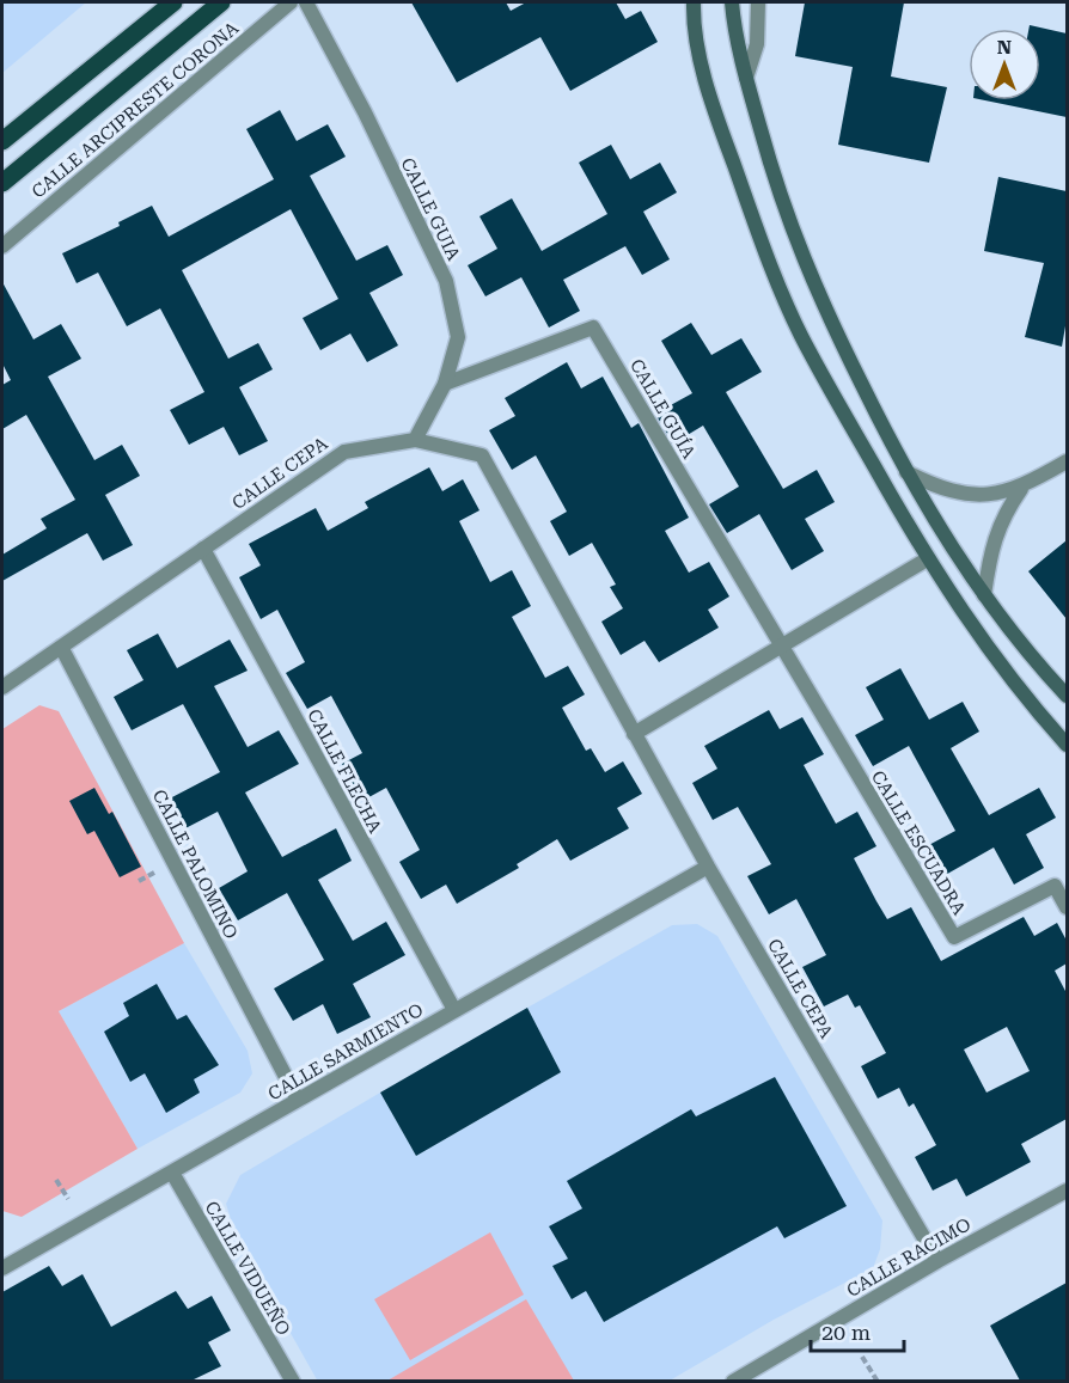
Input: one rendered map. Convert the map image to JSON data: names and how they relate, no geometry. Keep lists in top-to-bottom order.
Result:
{
  "streets": {
    "street": [
      "CALLE ARCIPRESTE CORONA",
      "CALLE GUIA",
      "CALLE GUÍA",
      "CALLE CEPA",
      "CALLE FLECHA",
      "CALLE ESCUADRA",
      "CALLE PALOMINO",
      "CALLE SARMIENTO",
      "CALLE RACIMO",
      "CALLE VIDUEÑO"
    ]
  },
  "crossings": [
    ["CALLE GUIA", "CALLE GUÍA"],
    ["CALLE GUIA", "CALLE CEPA"],
    ["CALLE GUÍA", "CALLE ESCUADRA"],
    ["CALLE CEPA", "CALLE FLECHA"],
    ["CALLE CEPA", "CALLE PALOMINO"],
    ["CALLE CEPA", "CALLE SARMIENTO"],
    ["CALLE CEPA", "CALLE RACIMO"],
    ["CALLE FLECHA", "CALLE SARMIENTO"],
    ["CALLE PALOMINO", "CALLE SARMIENTO"],
    ["CALLE SARMIENTO", "CALLE VIDUEÑO"]
  ],
  "scale_bar": "20 m",
  "north": "top"
}
